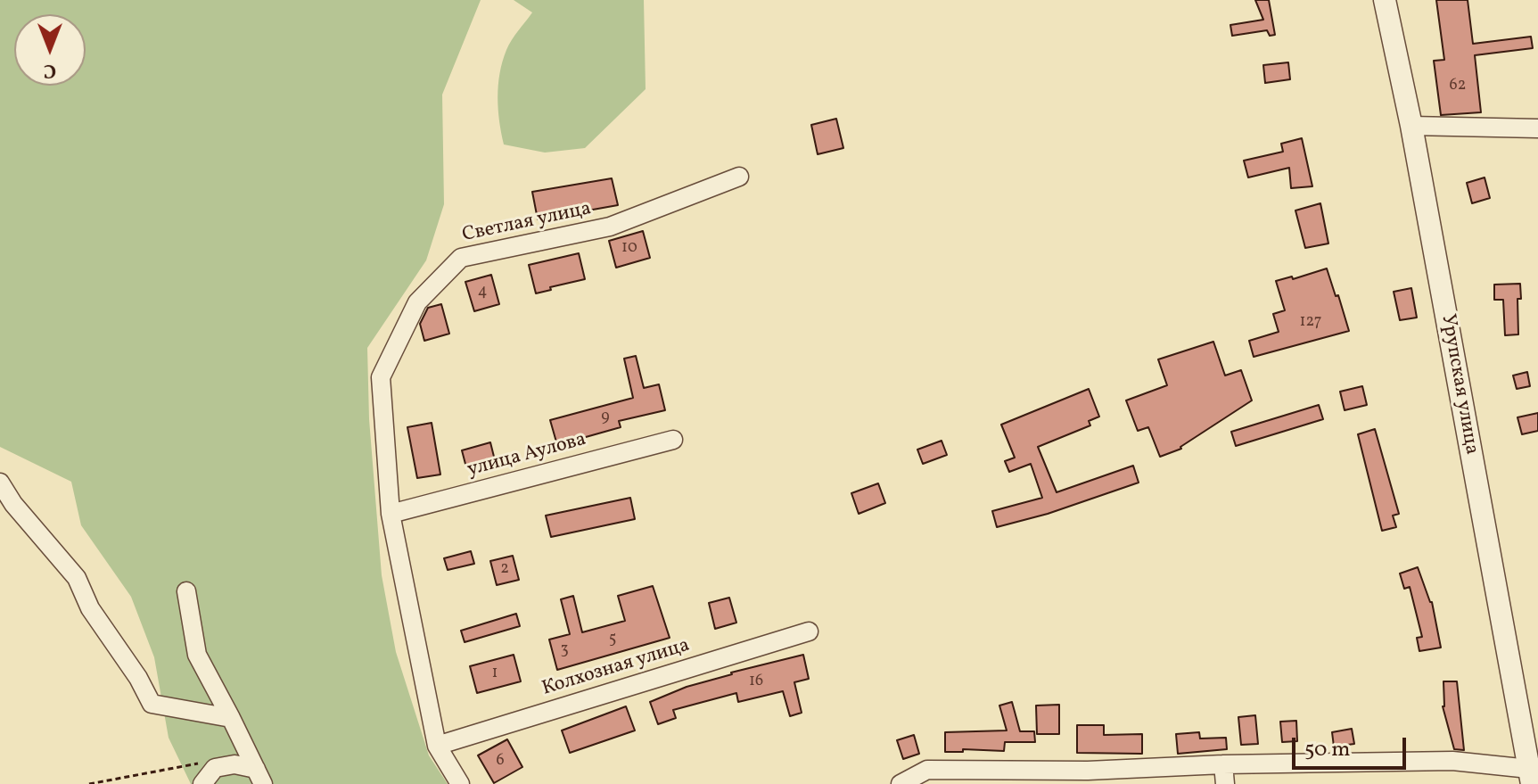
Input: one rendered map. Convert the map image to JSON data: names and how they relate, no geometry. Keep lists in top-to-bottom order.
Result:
{
  "streets": {
    "street": [
      "Светлая улица",
      "Урупская улица",
      "улица Аулова",
      "Колхозная улица"
    ]
  },
  "crossings": [
    ["Светлая улица", "улица Аулова"]
  ],
  "house_numbers": [
    "62",
    "10",
    "4",
    "127",
    "9",
    "2",
    "5",
    "3",
    "1",
    "16",
    "6"
  ],
  "scale_bar": "50 m",
  "north": "bottom"
}
